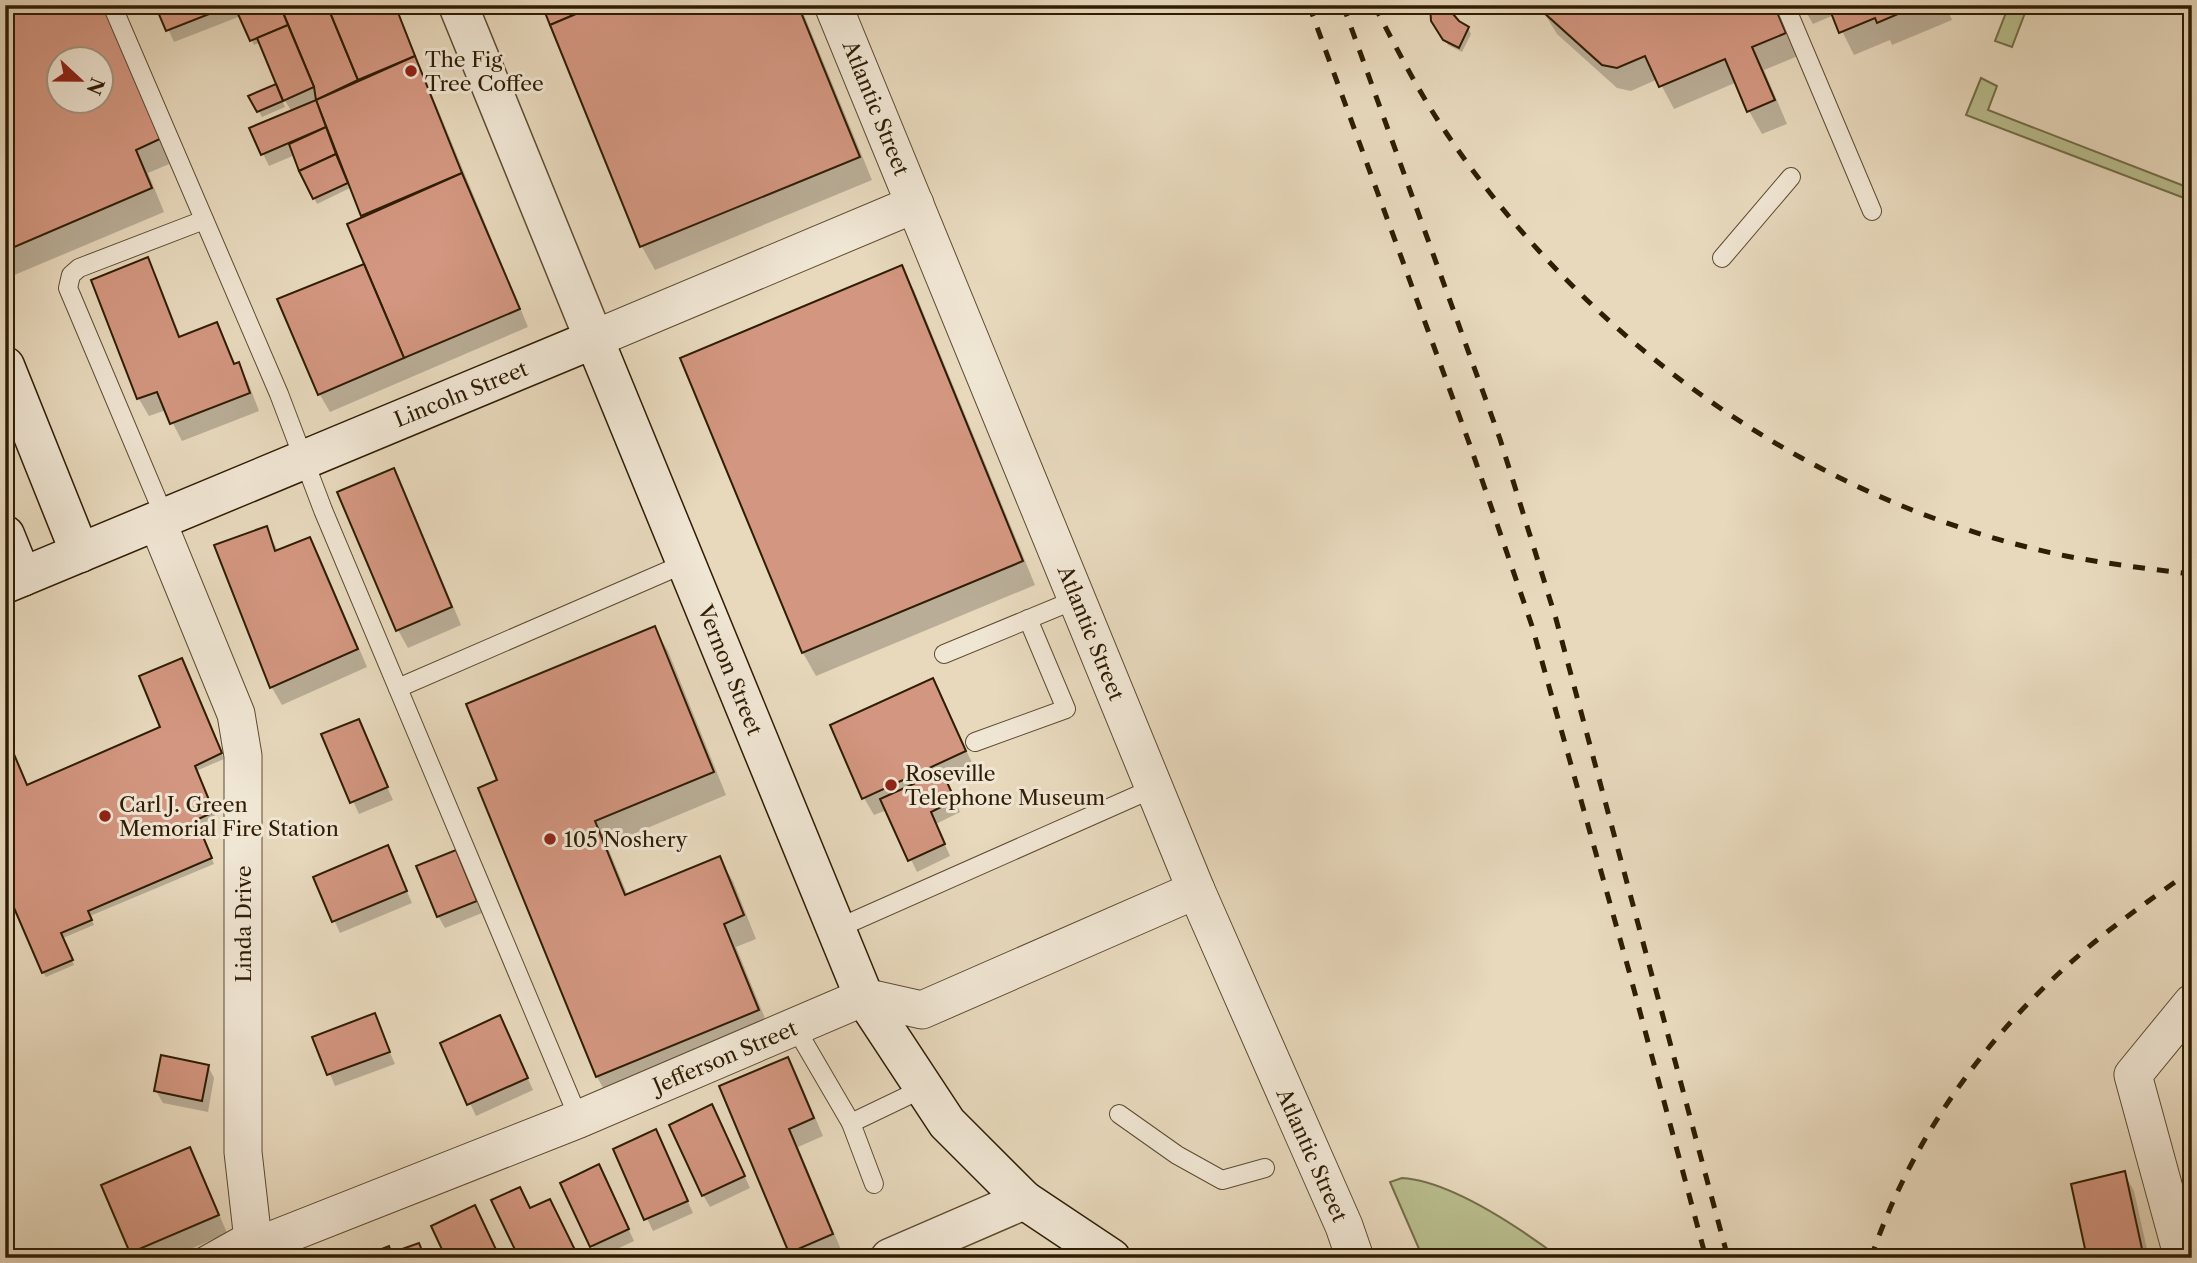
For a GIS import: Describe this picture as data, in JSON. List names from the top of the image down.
{
  "streets": {
    "main road": ["Lincoln Street", "Vernon Street"],
    "street": ["Atlantic Street", "Linda Drive", "Jefferson Street"]
  },
  "crossings": [
    ["Atlantic Street", "Lincoln Street"],
    ["Lincoln Street", "Vernon Street"],
    ["Lincoln Street", "Linda Drive"],
    ["Vernon Street", "Jefferson Street"],
    ["Linda Drive", "Jefferson Street"]
  ],
  "places": [
    "The Fig Tree Coffee",
    "Roseville Telephone Museum",
    "Carl J. Green Memorial Fire Station",
    "105 Noshery"
  ],
  "north": "right"
}
